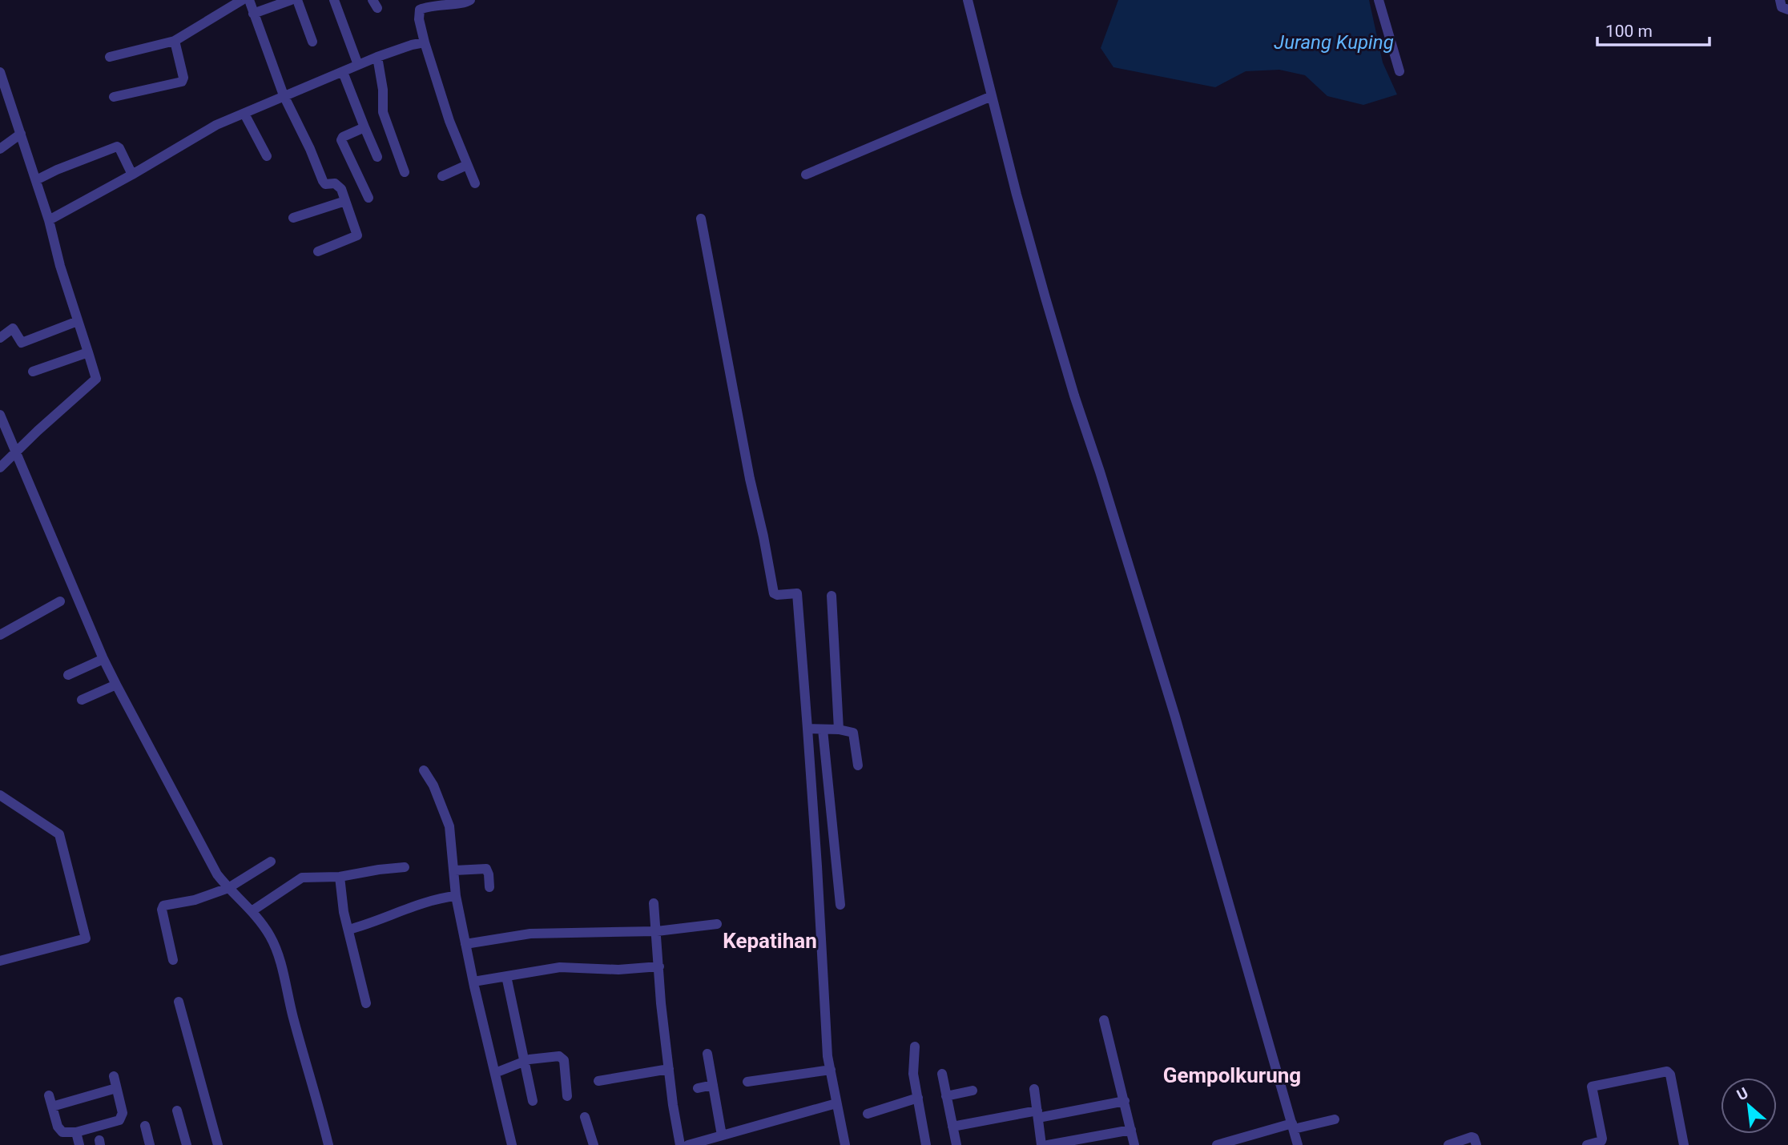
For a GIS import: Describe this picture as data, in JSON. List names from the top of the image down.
{
  "districts": ["Kepatihan", "Gempolkurung"],
  "water": ["Jurang Kuping"],
  "scale_bar": "100 m",
  "north": "top left"
}
